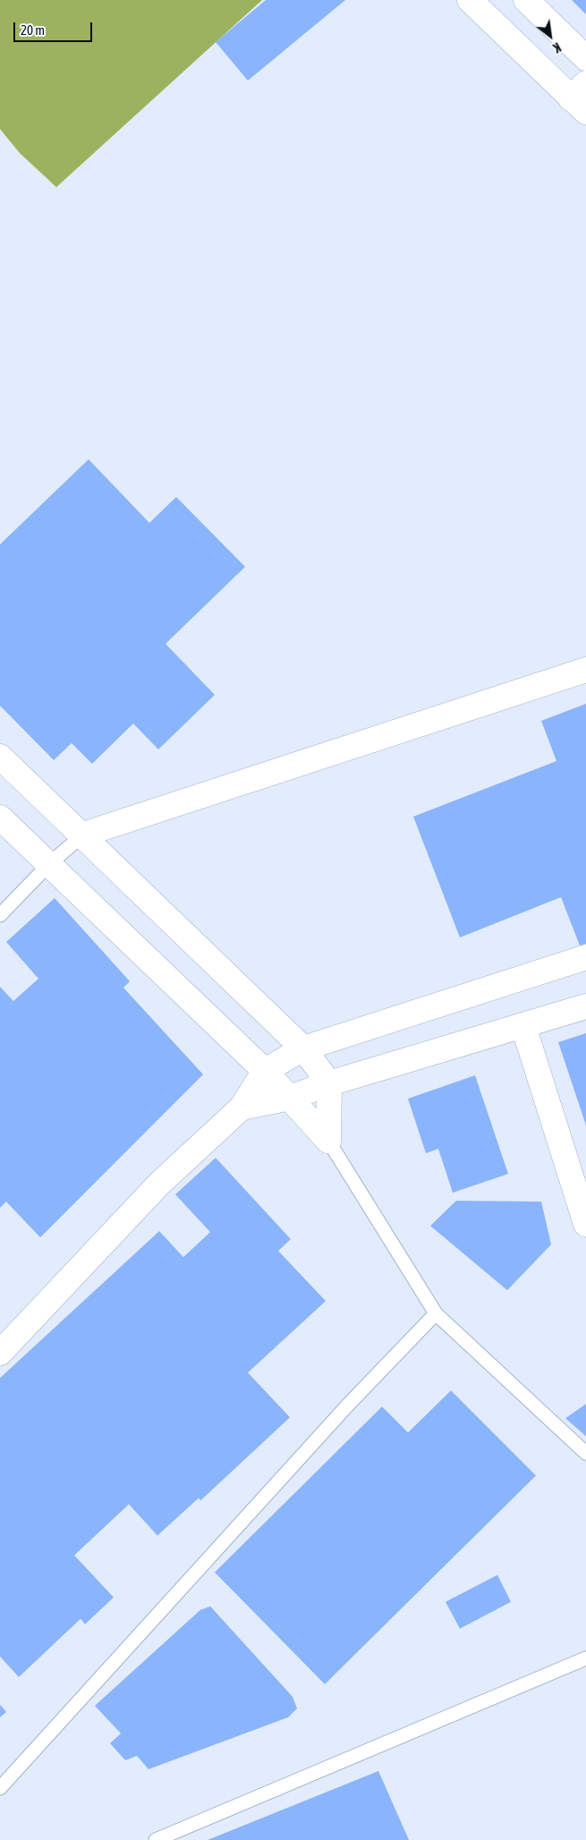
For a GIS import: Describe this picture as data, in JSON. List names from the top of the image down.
{
  "scale_bar": "20 m",
  "north": "bottom right"
}
